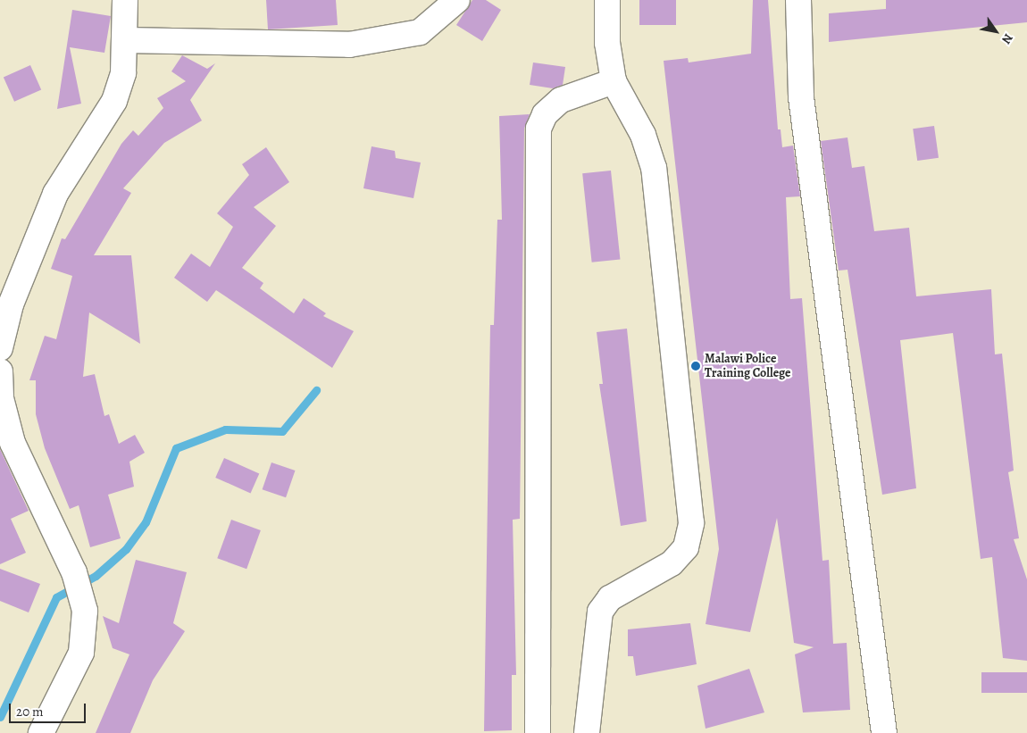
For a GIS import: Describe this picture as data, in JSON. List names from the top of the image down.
{
  "places": ["Malawi Police Training College"],
  "scale_bar": "20 m",
  "north": "bottom right"
}
